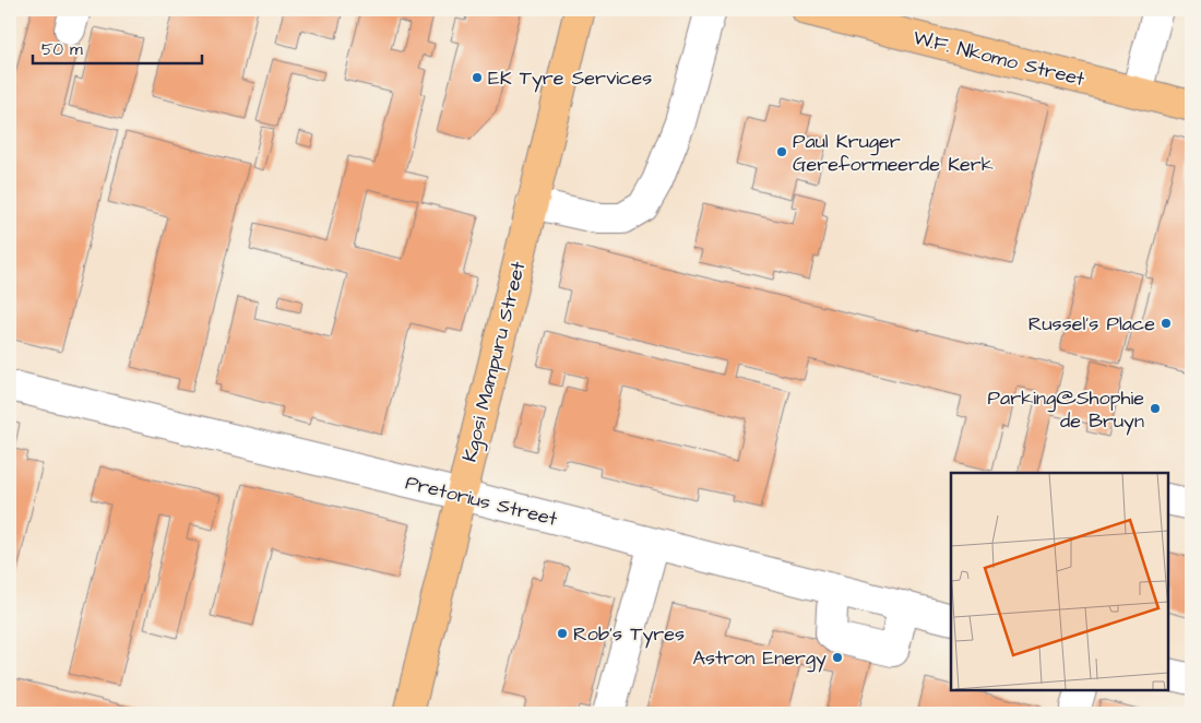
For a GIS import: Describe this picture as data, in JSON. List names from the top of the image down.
{
  "streets": {
    "main road": ["W.F. Nkomo Street", "Kgosi Mampuru Street"],
    "street": ["Pretorius Street"]
  },
  "crossings": [
    ["Kgosi Mampuru Street", "Pretorius Street"]
  ],
  "places": [
    "EK Tyre Services",
    "Paul Kruger Gereformeerde Kerk",
    "Russel's Place",
    "Parking@Shophie de Bruyn",
    "Rob's Tyres",
    "Astron Energy"
  ],
  "scale_bar": "50 m"
}
